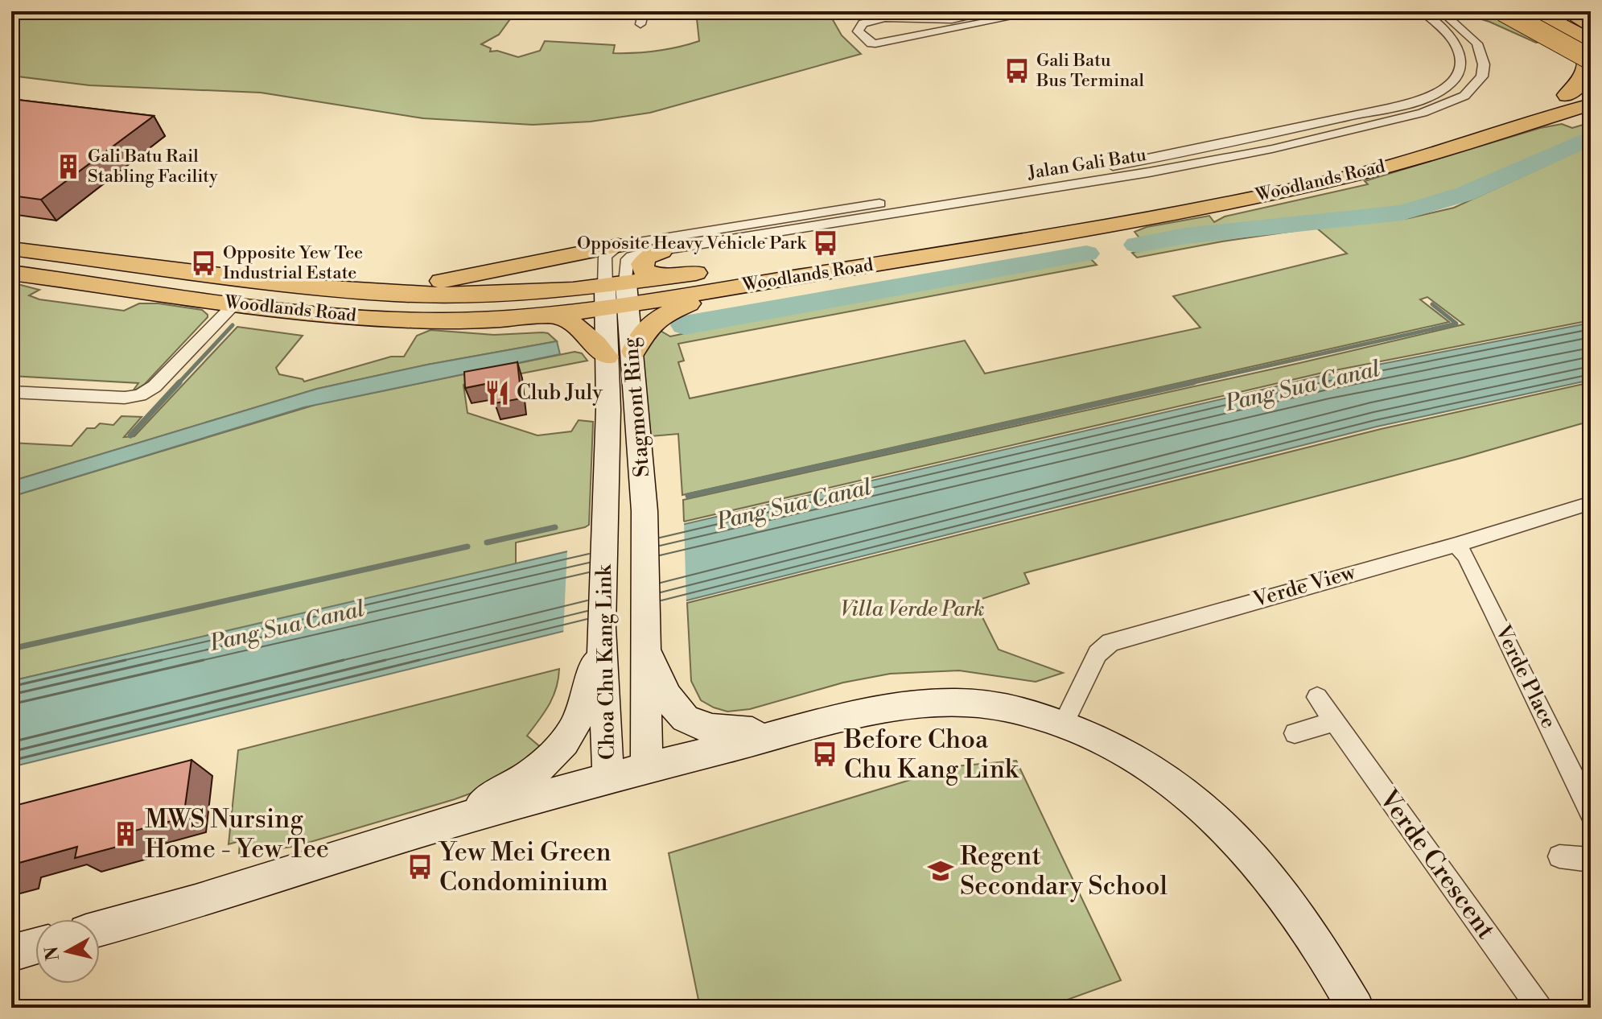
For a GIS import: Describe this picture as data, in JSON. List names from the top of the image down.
{
  "streets": {
    "main road": ["Woodlands Road"],
    "street": [
      "Jalan Gali Batu",
      "Stagmont Ring",
      "Verde View",
      "Choa Chu Kang Link",
      "Verde Place",
      "Verde Crescent"
    ]
  },
  "crossings": [
    ["Jalan Gali Batu", "Woodlands Road"],
    ["Jalan Gali Batu", "Stagmont Ring"],
    ["Woodlands Road", "Stagmont Ring"],
    ["Stagmont Ring", "Choa Chu Kang Link"],
    ["Verde View", "Verde Place"]
  ],
  "water": ["Pang Sua Canal"],
  "parks": ["Villa Verde Park"],
  "places": {
    "bus stop": [
      "Gali Batu Bus Terminal",
      "Opposite Heavy Vehicle Park",
      "Opposite Yew Tee Industrial Estate",
      "Before Choa Chu Kang Link",
      "Yew Mei Green Condominium"
    ],
    "building": ["Gali Batu Rail Stabling Facility", "MWS Nursing Home - Yew Tee"],
    "restaurant": ["Club July"],
    "school or university": ["Regent Secondary School"]
  },
  "north": "left"
}
